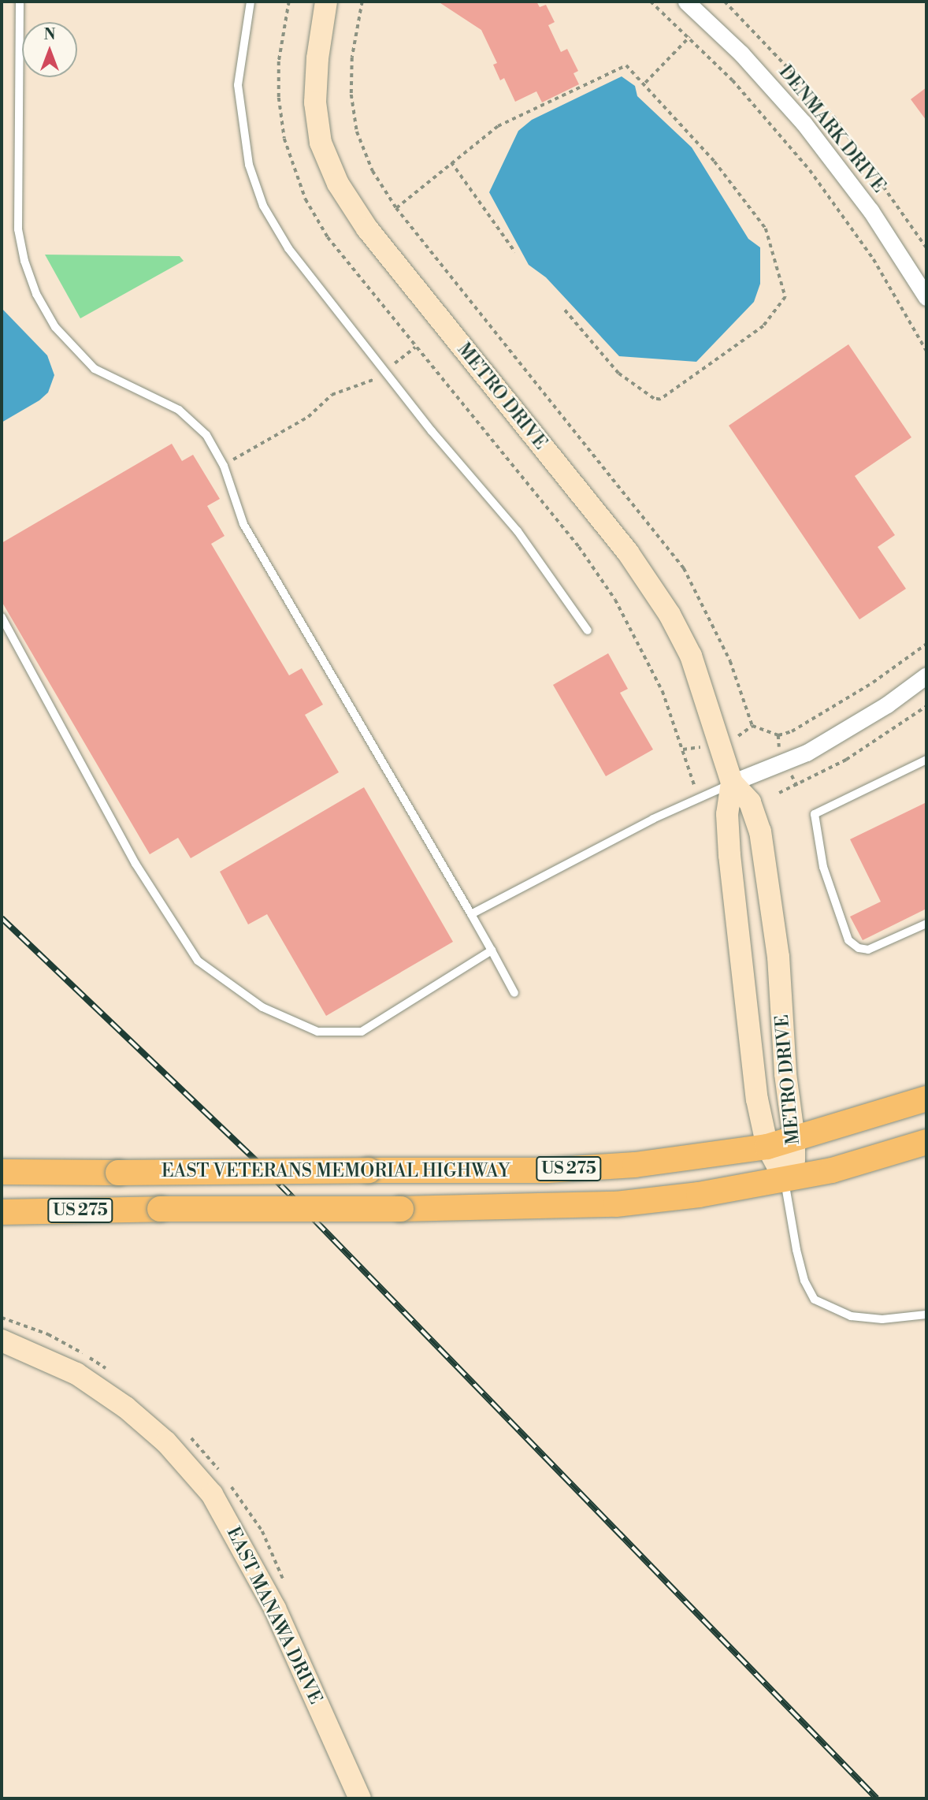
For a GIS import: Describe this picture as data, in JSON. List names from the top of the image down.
{
  "streets": {
    "main road": ["US 275", "EAST VETERANS MEMORIAL HIGHWAY"],
    "street": ["DENMARK DRIVE", "METRO DRIVE", "EAST MANAWA DRIVE"]
  },
  "crossings": [
    ["METRO DRIVE", "EAST VETERANS MEMORIAL HIGHWAY"]
  ],
  "north": "top"
}
